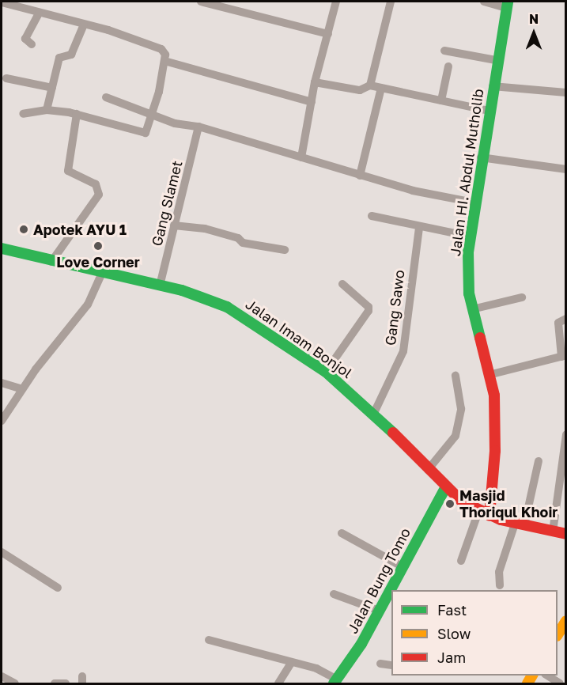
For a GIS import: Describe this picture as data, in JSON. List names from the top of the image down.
{
  "streets": {
    "main road": ["Jalan HI. Abdul Mutholib", "Jalan Imam Bonjol", "Jalan Bung Tomo"],
    "street": ["Gang Slamet", "Gang Sawo"]
  },
  "crossings": [
    ["Jalan HI. Abdul Mutholib", "Jalan Imam Bonjol"],
    ["Gang Slamet", "Jalan Imam Bonjol"],
    ["Gang Sawo", "Jalan Imam Bonjol"],
    ["Jalan Imam Bonjol", "Jalan Bung Tomo"]
  ],
  "places": ["Apotek AYU 1", "Love Corner", "Masjid Thoriqul Khoir"],
  "legend": ["Fast", "Slow", "Jam"],
  "north": "top"
}
